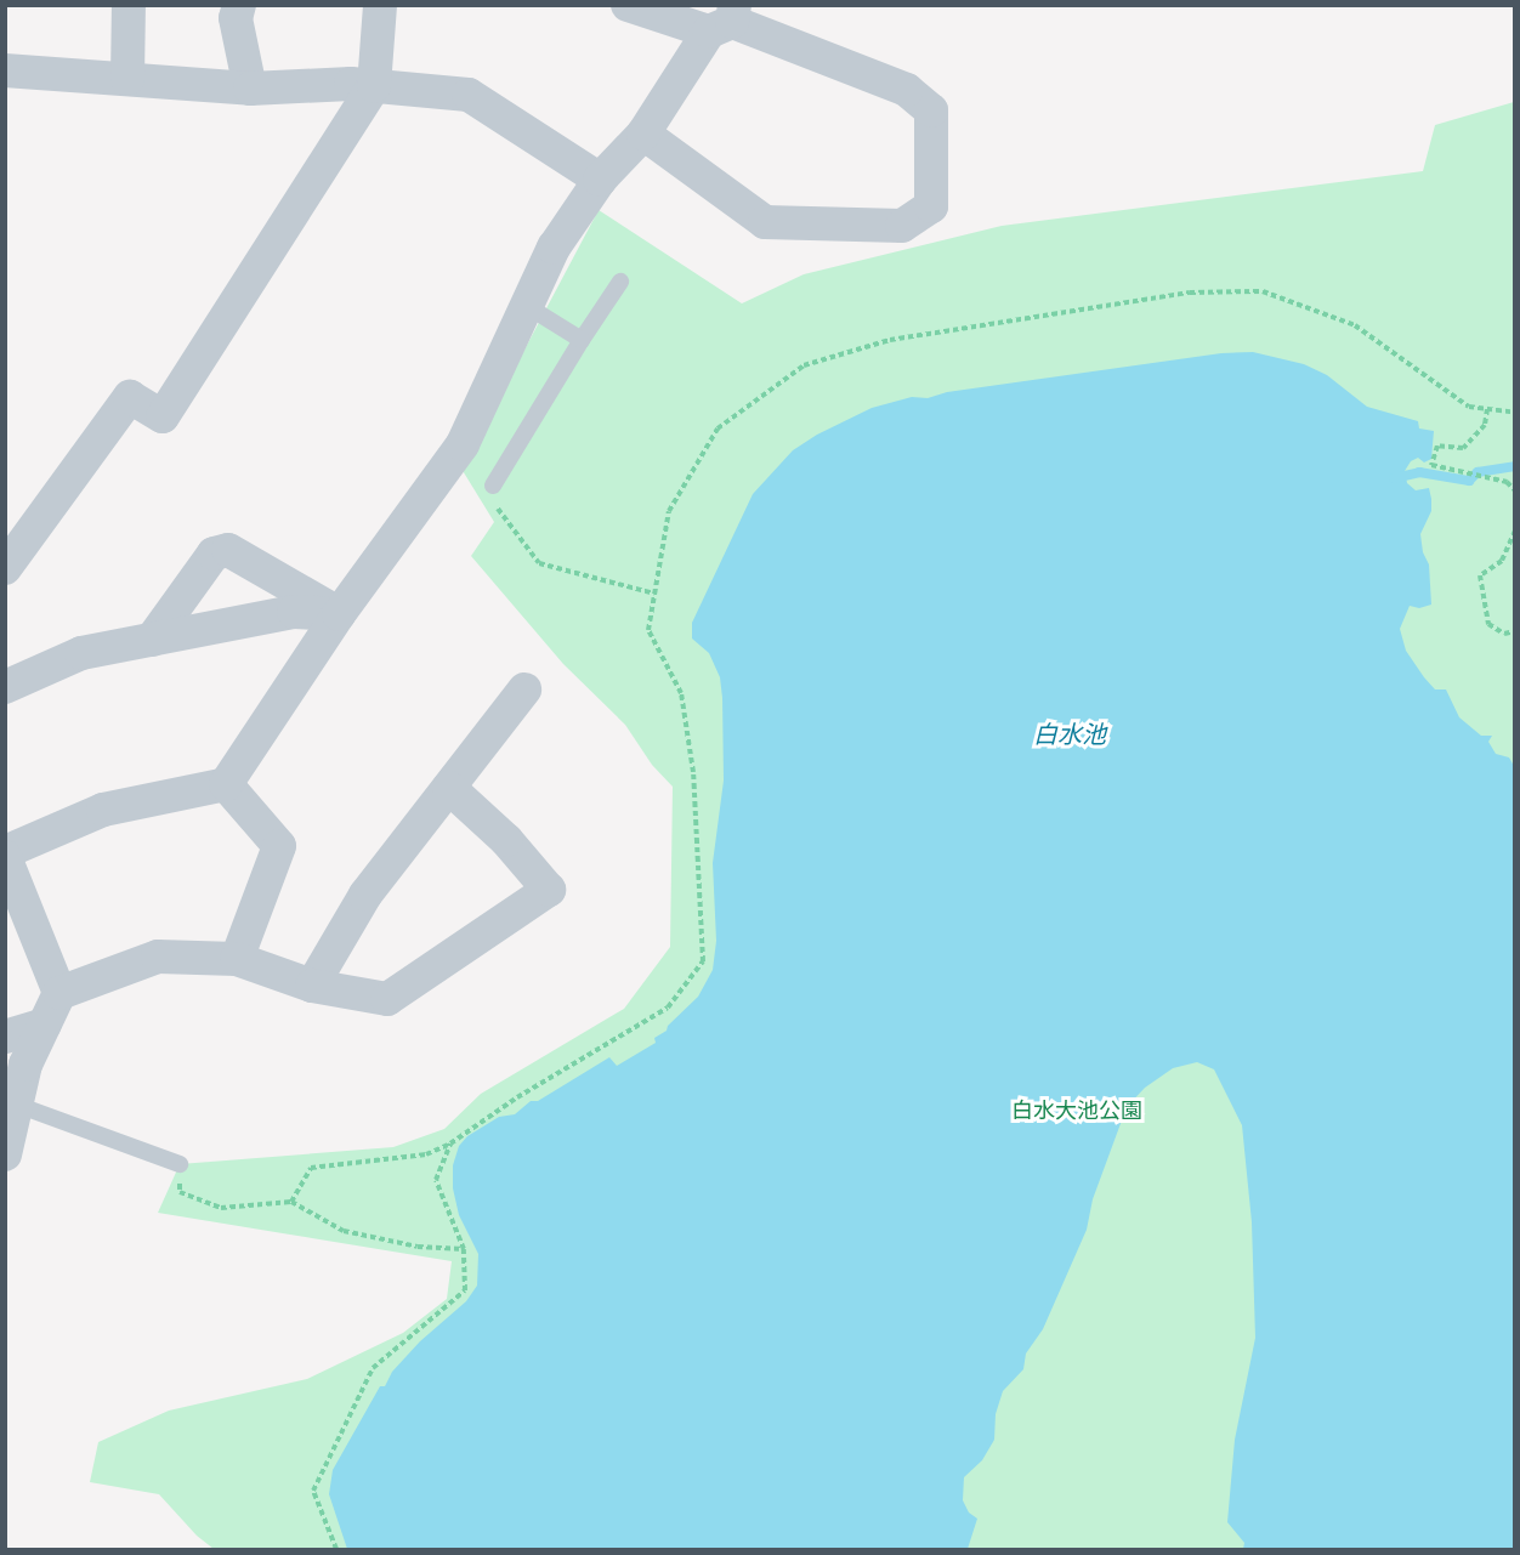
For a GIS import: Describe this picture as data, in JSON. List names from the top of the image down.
{
  "water": ["白水池"],
  "parks": ["白水大池公園"]
}
